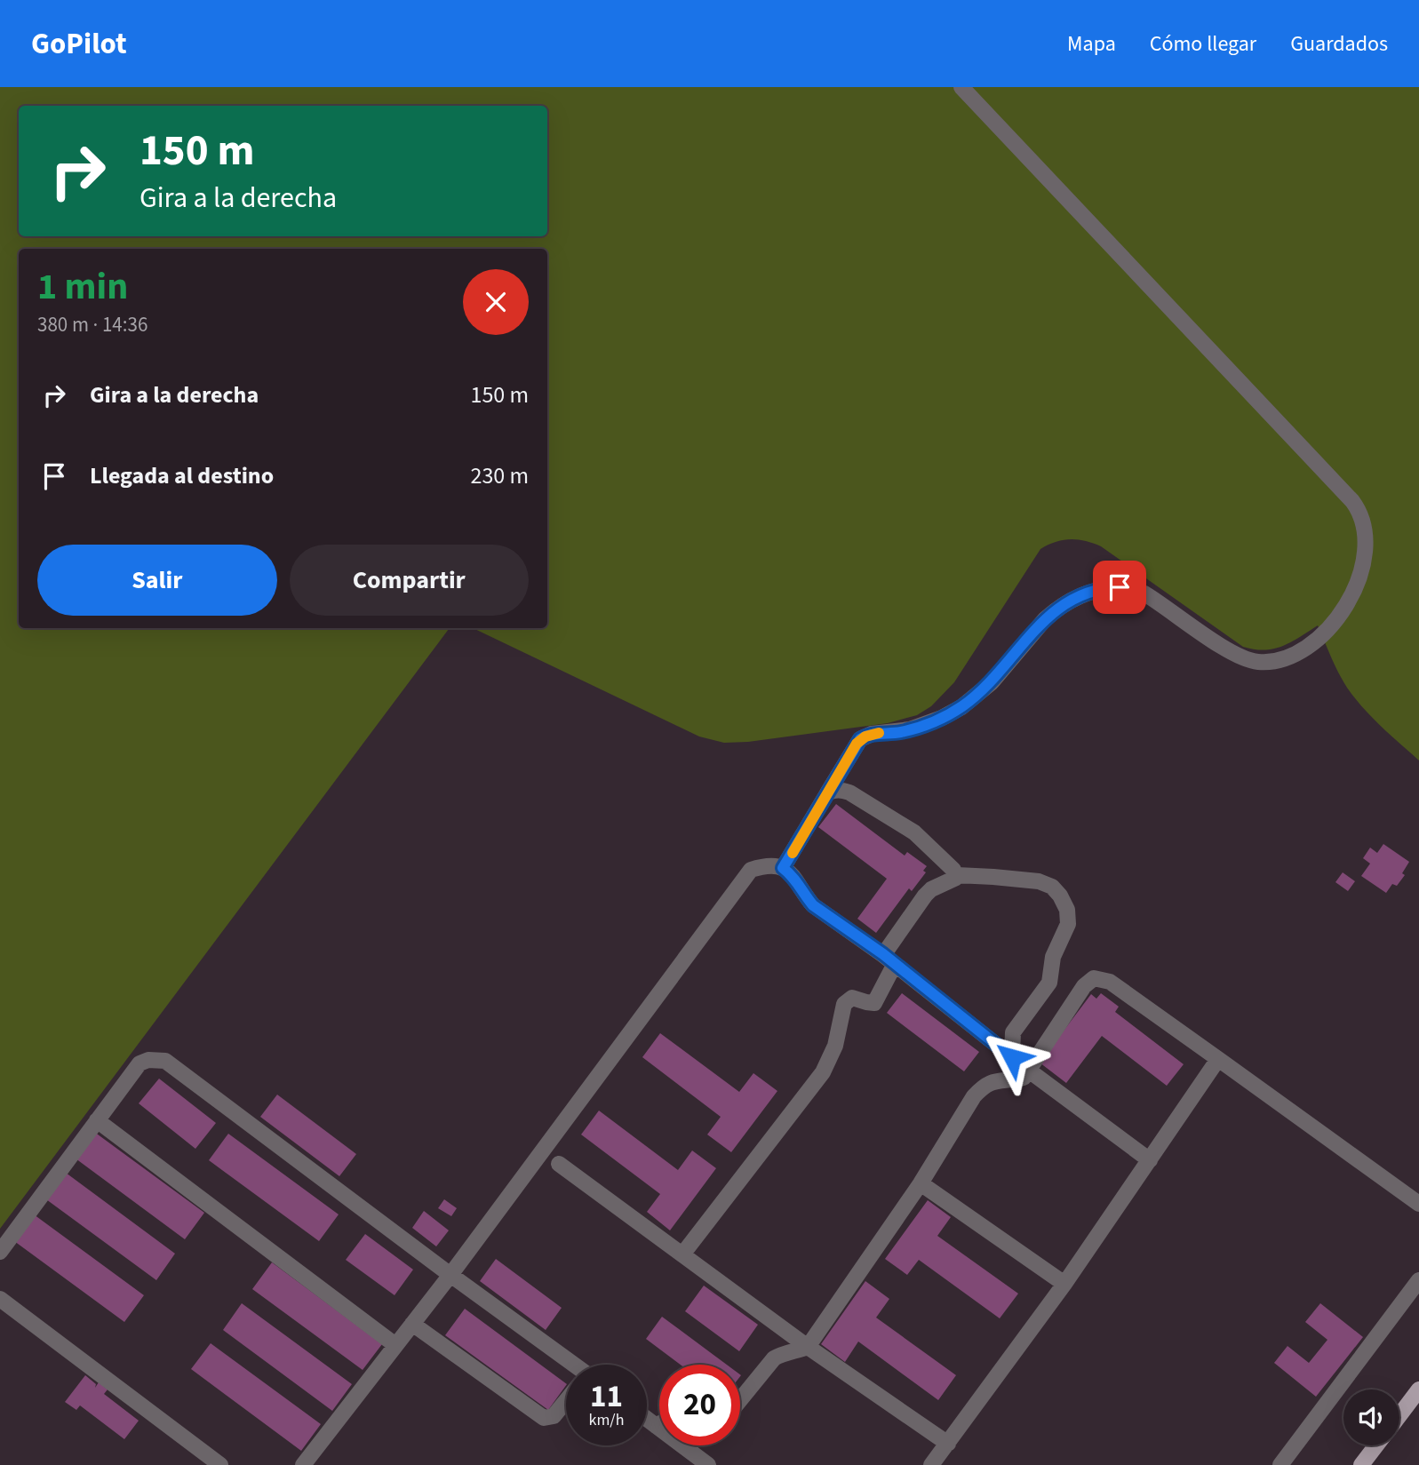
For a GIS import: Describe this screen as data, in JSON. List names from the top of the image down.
{
  "page": {
    "header": "GoPilot",
    "nav": ["Mapa", "Cómo llegar", "Guardados"],
    "turn": ["150 m", "Gira a la derecha"],
    "heading": ["1 min", "380 m · 14:36"],
    "list": [
      {
        "name": "Gira a la derecha",
        "value": "150 m"
      },
      {
        "name": "Llegada al destino",
        "value": "230 m"
      }
    ],
    "buttons": ["Salir", "Compartir"],
    "speed": "11 km/h",
    "limit": "20"
  }
}
